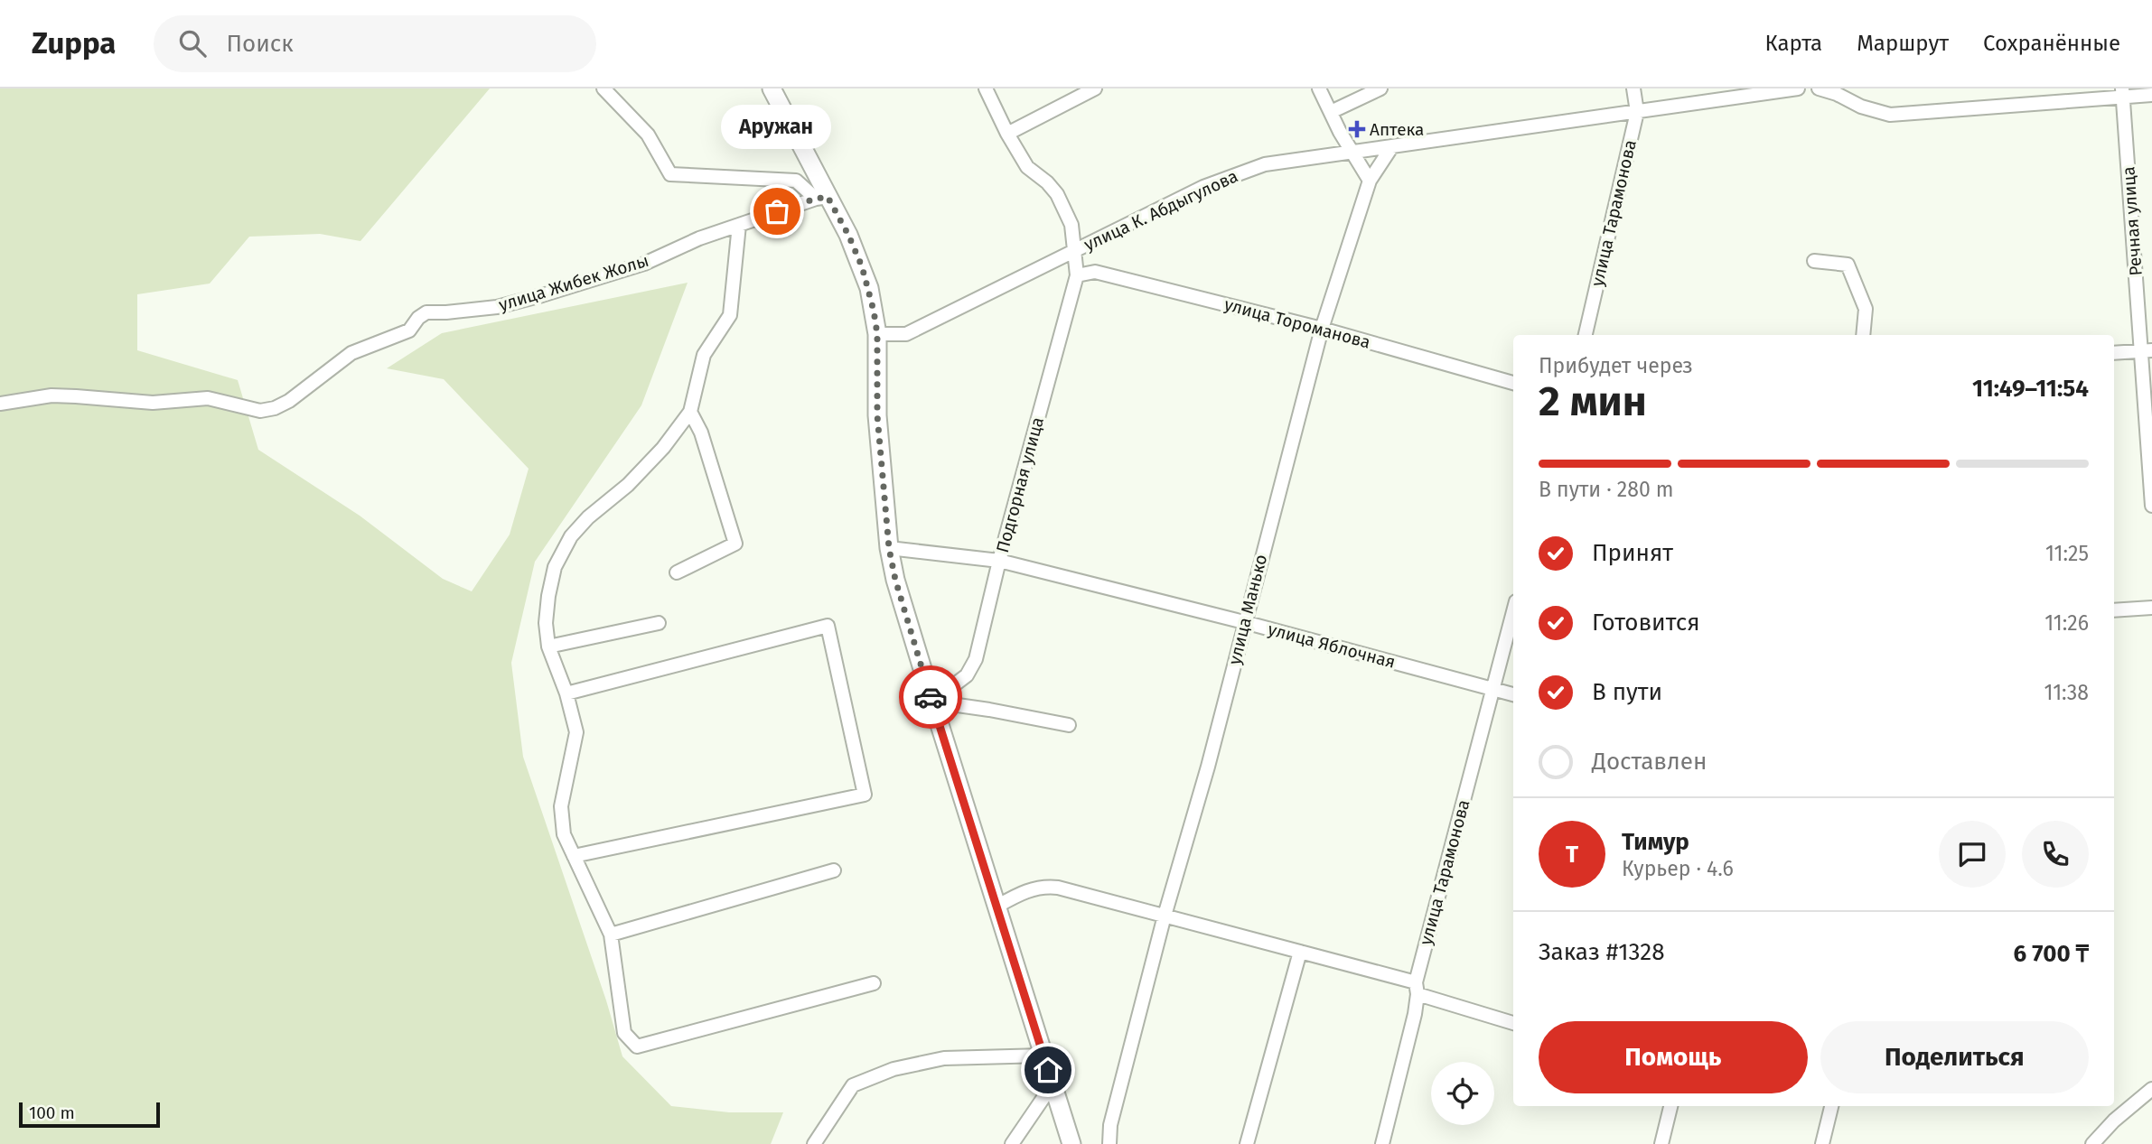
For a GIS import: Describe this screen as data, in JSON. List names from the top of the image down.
{
  "streets": {
    "street": [
      "улица К. Абдыгулова",
      "улица Тарамонова",
      "Речная улица",
      "улица Жибек Жолы",
      "улица Тороманова",
      "Подгорная улица",
      "улица Манько",
      "улица Яблочная"
    ]
  },
  "crossings": [
    ["улица К. Абдыгулова", "улица Тарамонова"],
    ["улица К. Абдыгулова", "Подгорная улица"],
    ["улица К. Абдыгулова", "улица Манько"],
    ["улица Тарамонова", "улица Яблочная"],
    ["улица Тороманова", "Подгорная улица"],
    ["улица Тороманова", "улица Манько"],
    ["Подгорная улица", "улица Яблочная"],
    ["улица Манько", "улица Яблочная"]
  ],
  "places": {
    "health": ["Аптека"],
    "other": ["Аружан"]
  },
  "scale_bar": "100 m",
  "page": {
    "header": "Zuppa",
    "search": "Поиск",
    "nav": ["Карта", "Маршрут", "Сохранённые"],
    "bubble": "Аружан",
    "heading": ["2 мин", "Прибудет через", "11:49–11:54"],
    "panel": [
      "Тимур",
      "Курьер · 4.6",
      "Заказ #1328",
      "6 700 ₸"
    ],
    "bar": "В пути · 280 m",
    "list": [
      ["Принят", "11:25"],
      ["Готовится", "11:26"],
      ["В пути", "11:38"],
      "Доставлен"
    ],
    "round": "Т",
    "buttons": ["Помощь", "Поделиться"],
    "scale": "100 m"
  }
}
